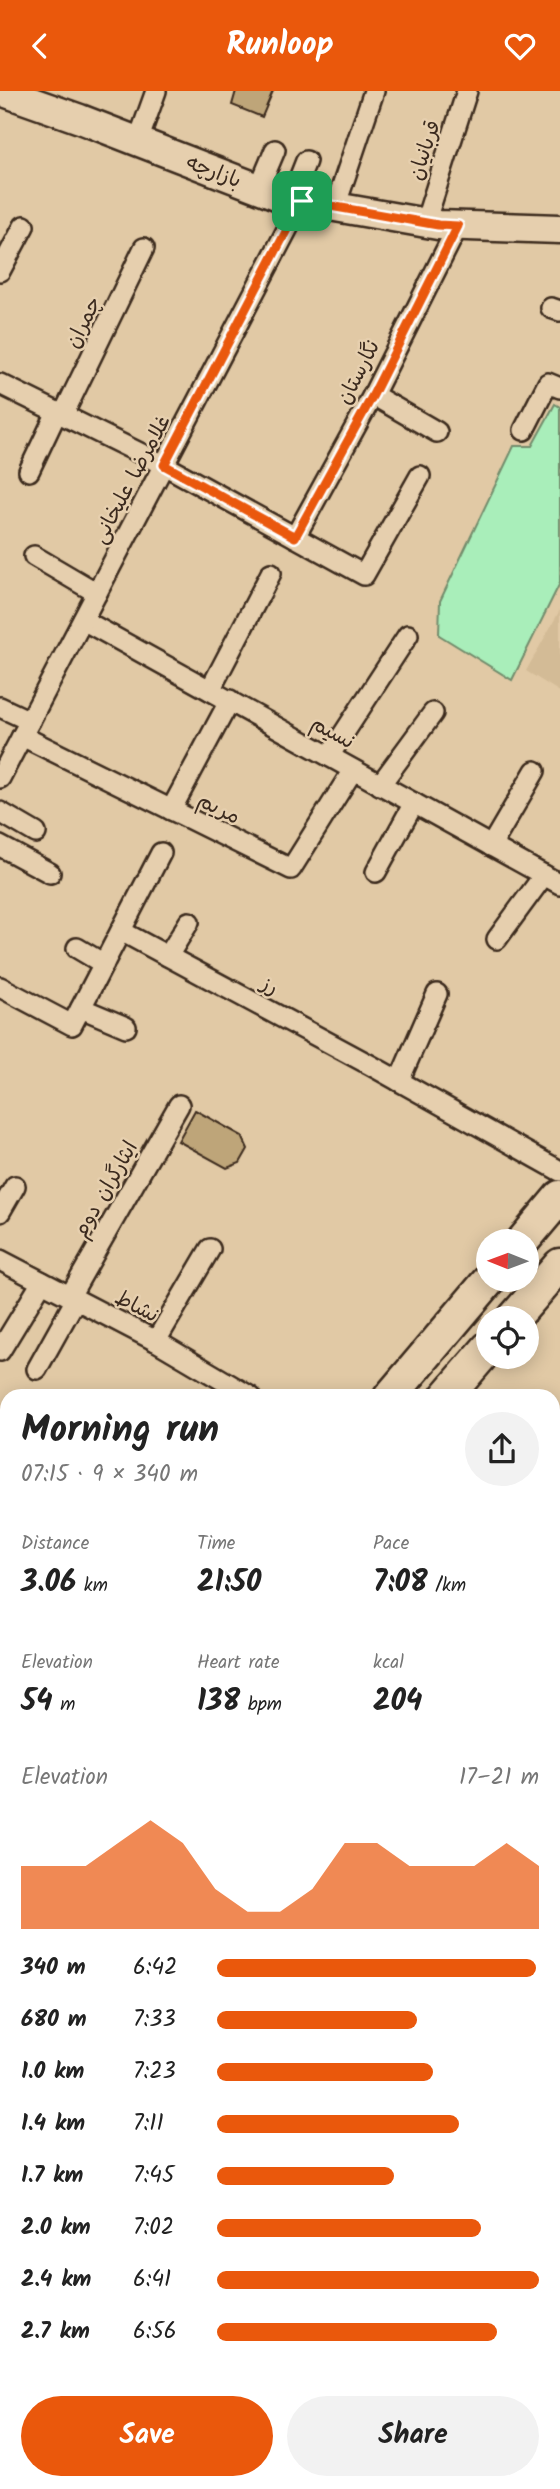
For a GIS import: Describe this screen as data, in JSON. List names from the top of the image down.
{
  "streets": {
    "main road": ["بازارچه"],
    "street": [
      "قربانیان",
      "چمران",
      "نگارستان",
      "غلامرضا علیخانی",
      "نسیم",
      "مریم",
      "رز",
      "ایثارگران دوم",
      "نشاط"
    ]
  },
  "crossings": [
    ["قربانیان", "بازارچه"],
    ["بازارچه", "نگارستان"],
    ["بازارچه", "غلامرضا علیخانی"],
    ["غلامرضا علیخانی", "نسیم"],
    ["غلامرضا علیخانی", "مریم"],
    ["نسیم", "مریم"],
    ["ایثارگران دوم", "نشاط"]
  ],
  "north": "left",
  "page": {
    "header": "Runloop",
    "heading": ["Morning run", "07:15 · 9 × 340 m"],
    "stats": [
      ["Distance", "3.06 km"],
      ["Time", "21:50"],
      ["Pace", "7:08 /km"],
      ["Elevation", "54 m"],
      ["Heart rate", "138 bpm"],
      ["kcal", "204"]
    ],
    "chart": ["Elevation", "17–21 m"],
    "list": [
      {
        "name": "340 m",
        "note": "6:42"
      },
      {
        "name": "680 m",
        "note": "7:33"
      },
      {
        "name": "1.0 km",
        "note": "7:23"
      },
      {
        "name": "1.4 km",
        "note": "7:11"
      },
      {
        "name": "1.7 km",
        "note": "7:45"
      },
      {
        "name": "2.0 km",
        "note": "7:02"
      },
      {
        "name": "2.4 km",
        "note": "6:41"
      },
      {
        "name": "2.7 km",
        "note": "6:56"
      }
    ],
    "buttons": ["Save", "Share"]
  }
}
